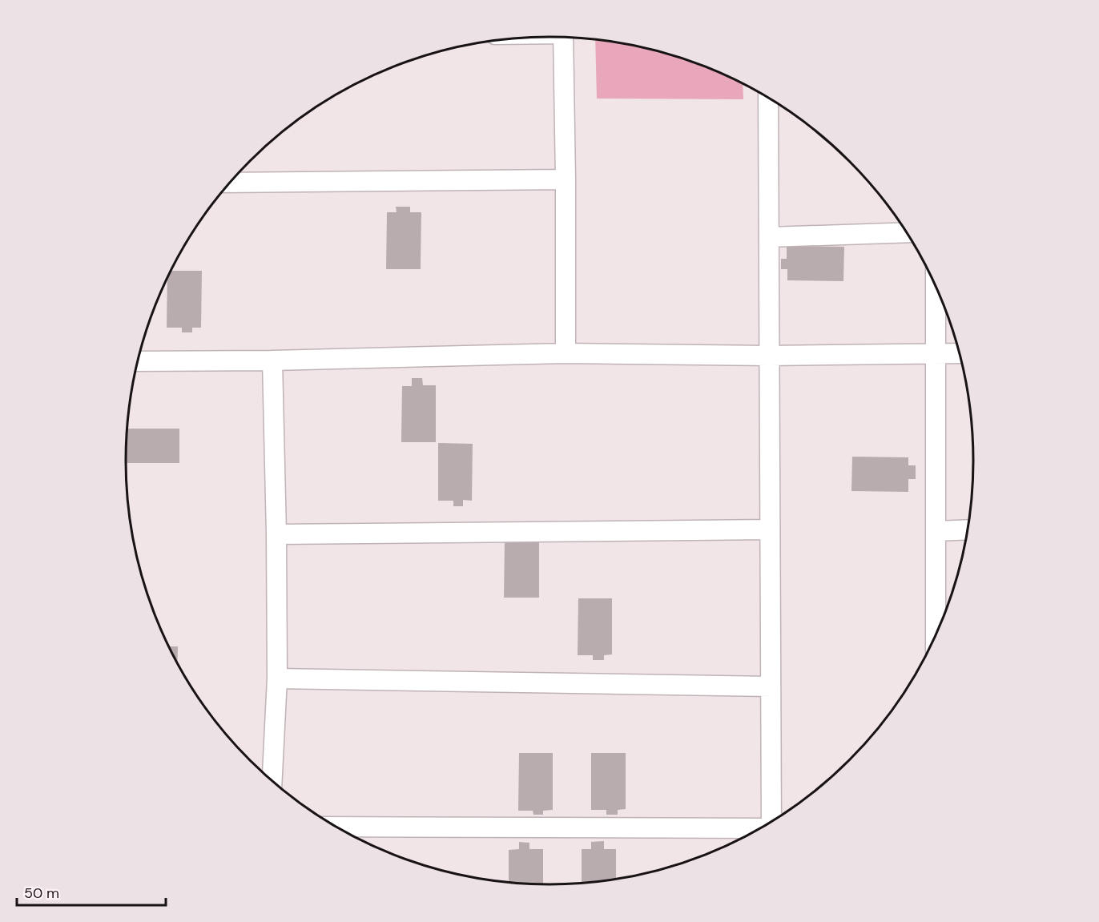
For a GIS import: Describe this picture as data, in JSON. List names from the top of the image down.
{
  "scale_bar": "50 m"
}
